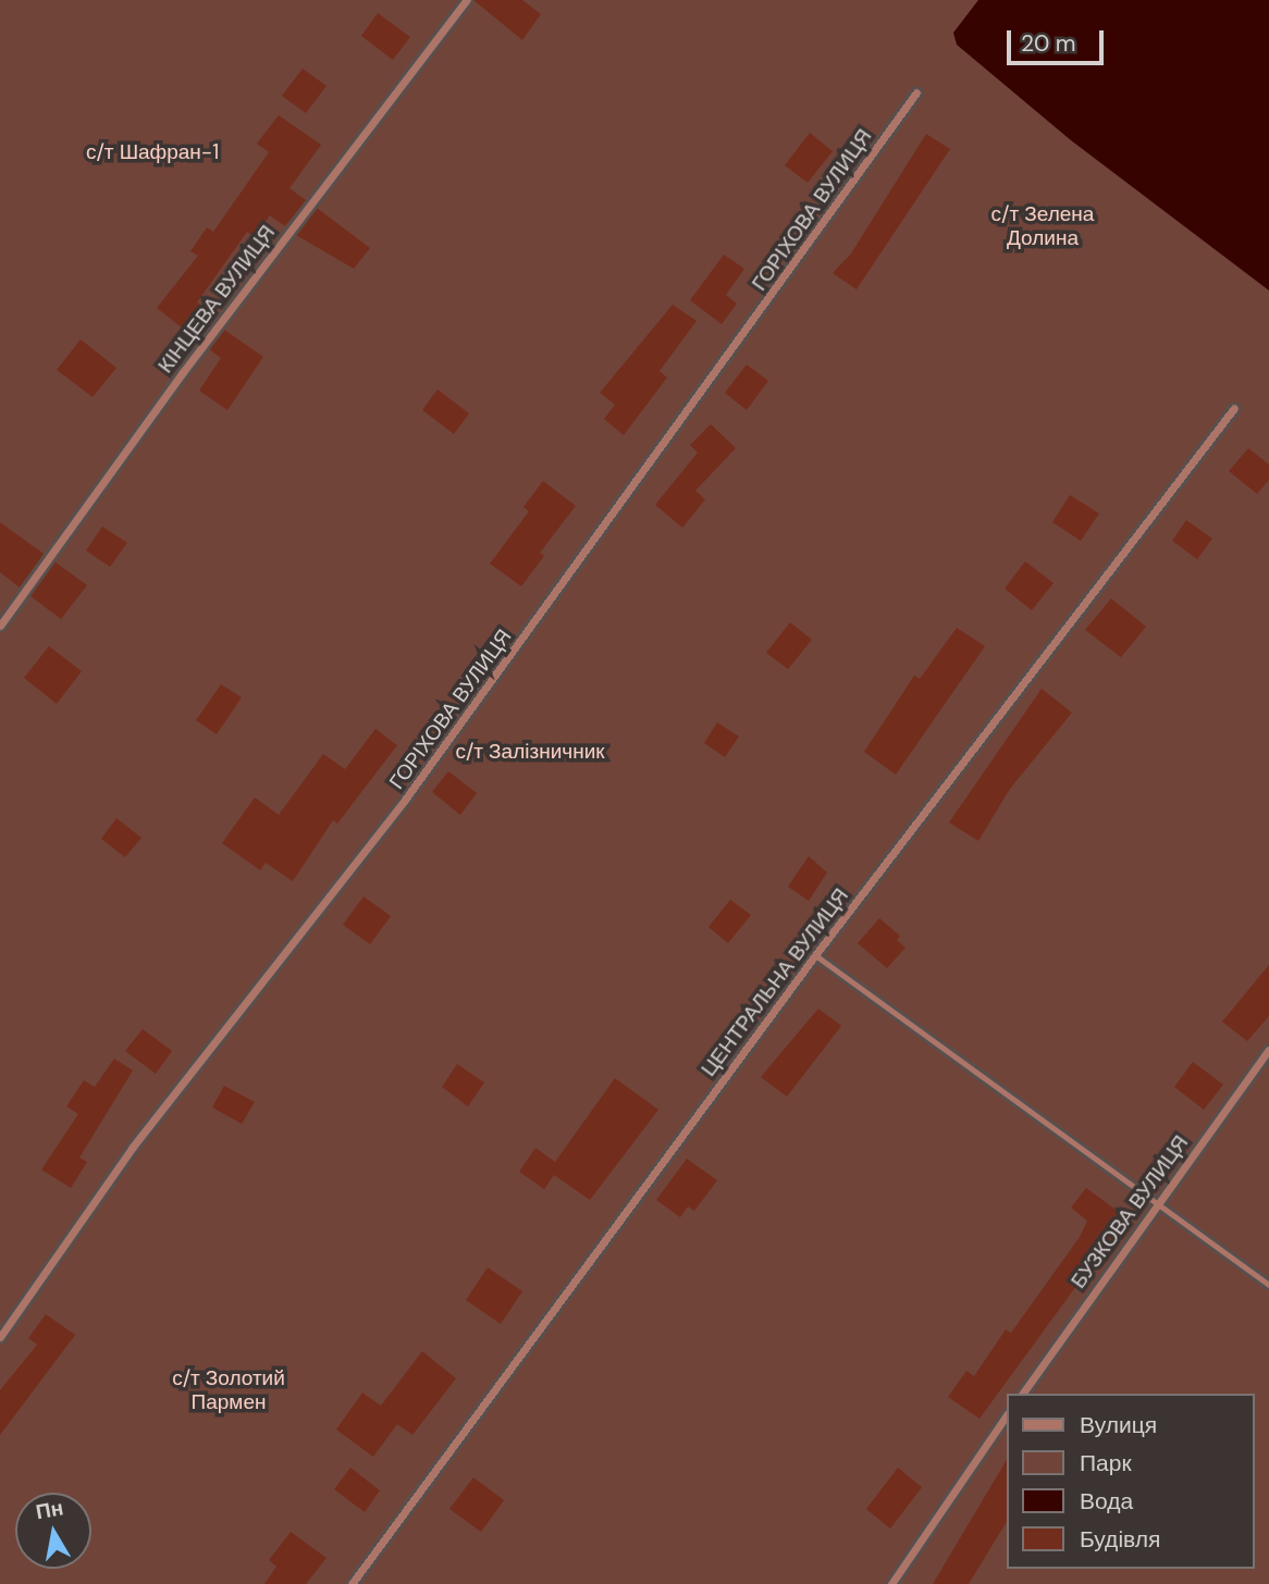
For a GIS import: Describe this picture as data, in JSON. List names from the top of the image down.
{
  "streets": {
    "street": [
      "ГОРІХОВА ВУЛИЦЯ",
      "КІНЦЕВА ВУЛИЦЯ",
      "ЦЕНТРАЛЬНА ВУЛИЦЯ",
      "БУЗКОВА ВУЛИЦЯ"
    ]
  },
  "parks": [
    "с/т Шафран-1",
    "с/т Зелена Долина",
    "с/т Залізничник",
    "с/т Золотий Пармен"
  ],
  "legend": [
    "Вулиця",
    "Парк",
    "Вода",
    "Будівля"
  ],
  "scale_bar": "20 m",
  "north": "top"
}
